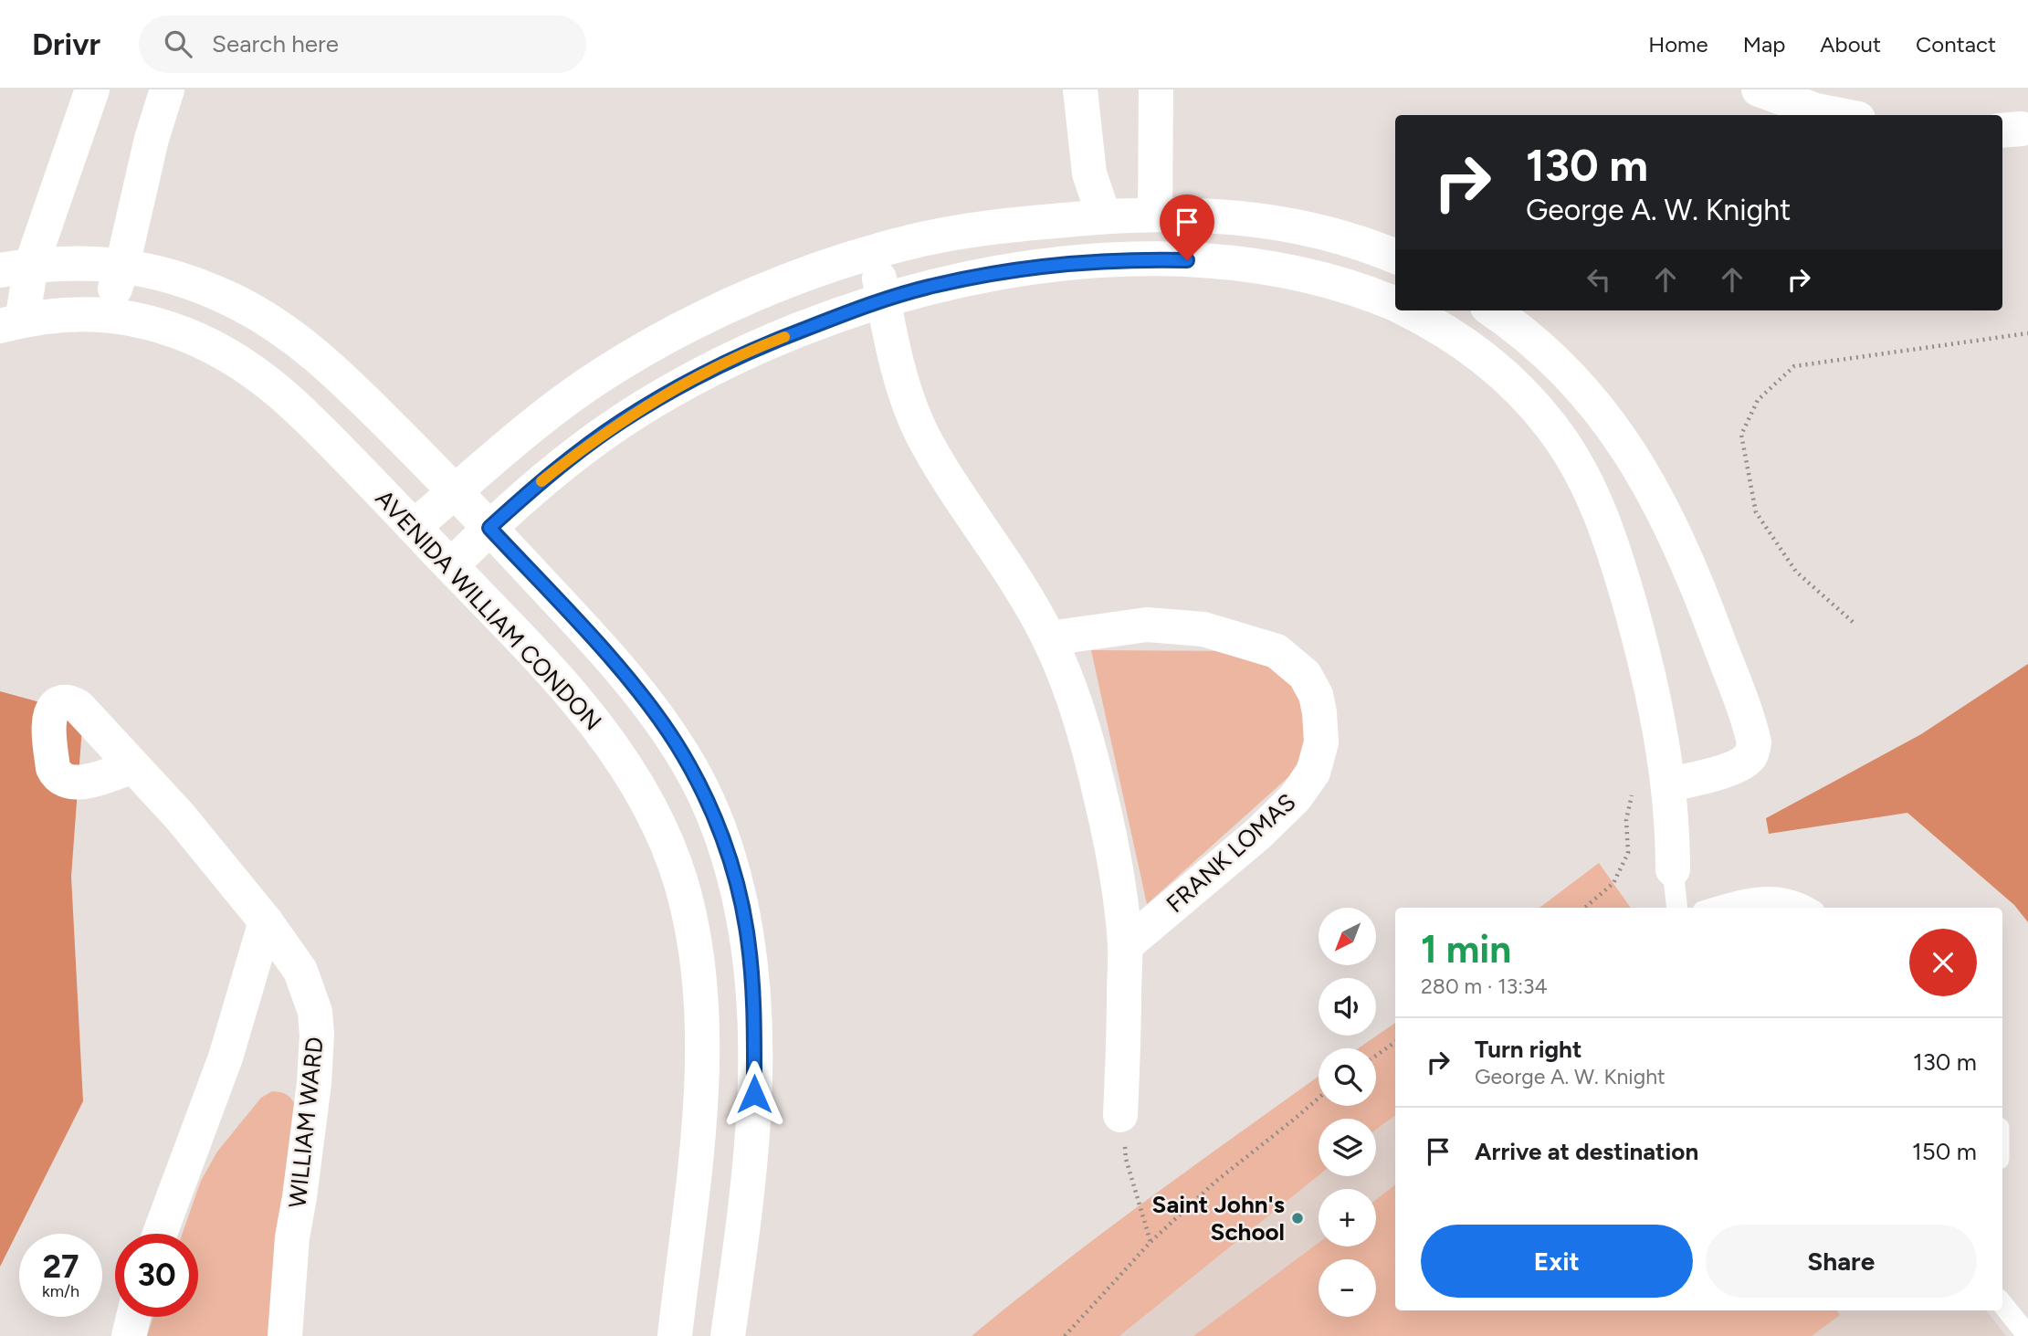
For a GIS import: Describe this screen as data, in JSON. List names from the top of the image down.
{
  "streets": {
    "street": ["AVENIDA WILLIAM CONDON", "FRANK LOMAS", "WILLIAM WARD"]
  },
  "places": ["Saint John's School"],
  "north": "bottom left",
  "page": {
    "header": "Drivr",
    "search": "Search here",
    "nav": [
      "Home",
      "Map",
      "About",
      "Contact"
    ],
    "turn": ["130 m", "George A. W. Knight"],
    "map_buttons": ["+", "−"],
    "heading": ["1 min", "280 m · 13:34"],
    "list": [
      {
        "name": "Turn right",
        "note": "George A. W. Knight",
        "value": "130 m"
      },
      {
        "name": "Arrive at destination",
        "value": "150 m"
      }
    ],
    "buttons": ["Exit", "Share"],
    "speed": "27 km/h",
    "limit": "30"
  }
}
